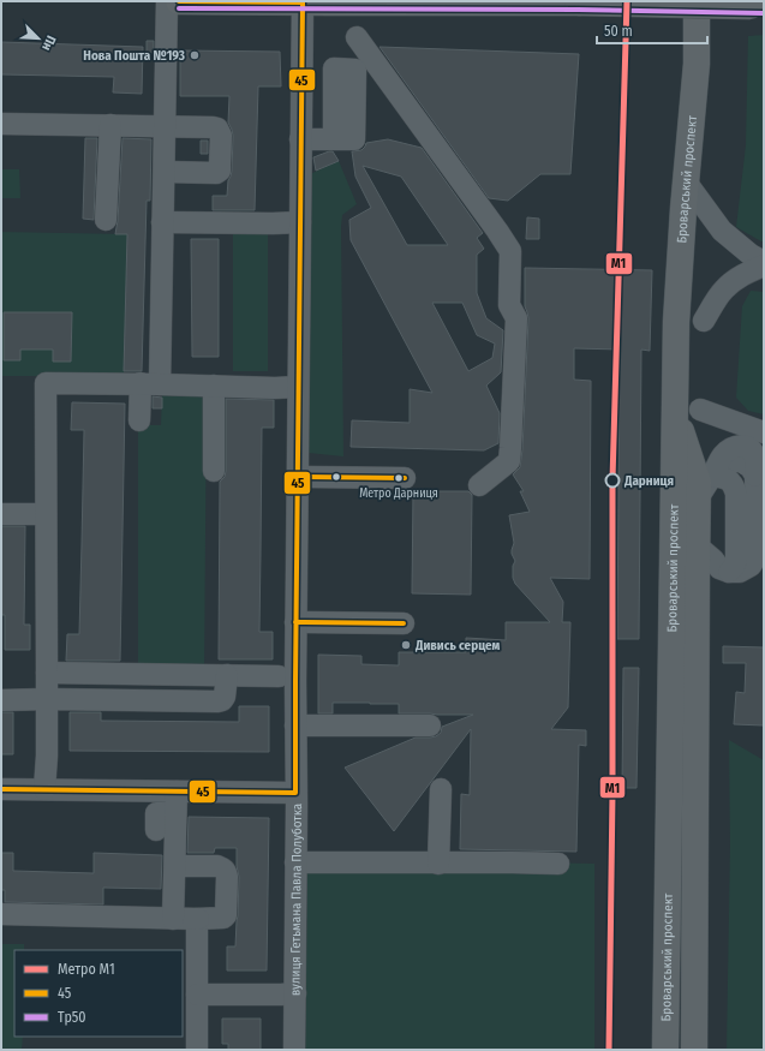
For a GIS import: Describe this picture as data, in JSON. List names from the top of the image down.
{
  "streets": {
    "main road": ["Броварський проспект"],
    "street": ["вулиця Гетьмана Павла Полуботка"]
  },
  "places": [
    "Нова Пошта №193",
    "Метро Дарниця",
    "Дарниця",
    "Дивись серцем"
  ],
  "lines": ["metro line M1", "transit line 45", "transit line Тр50"],
  "legend": ["Метро M1", "45", "Тр50"],
  "scale_bar": "50 m",
  "north": "bottom right"
}
